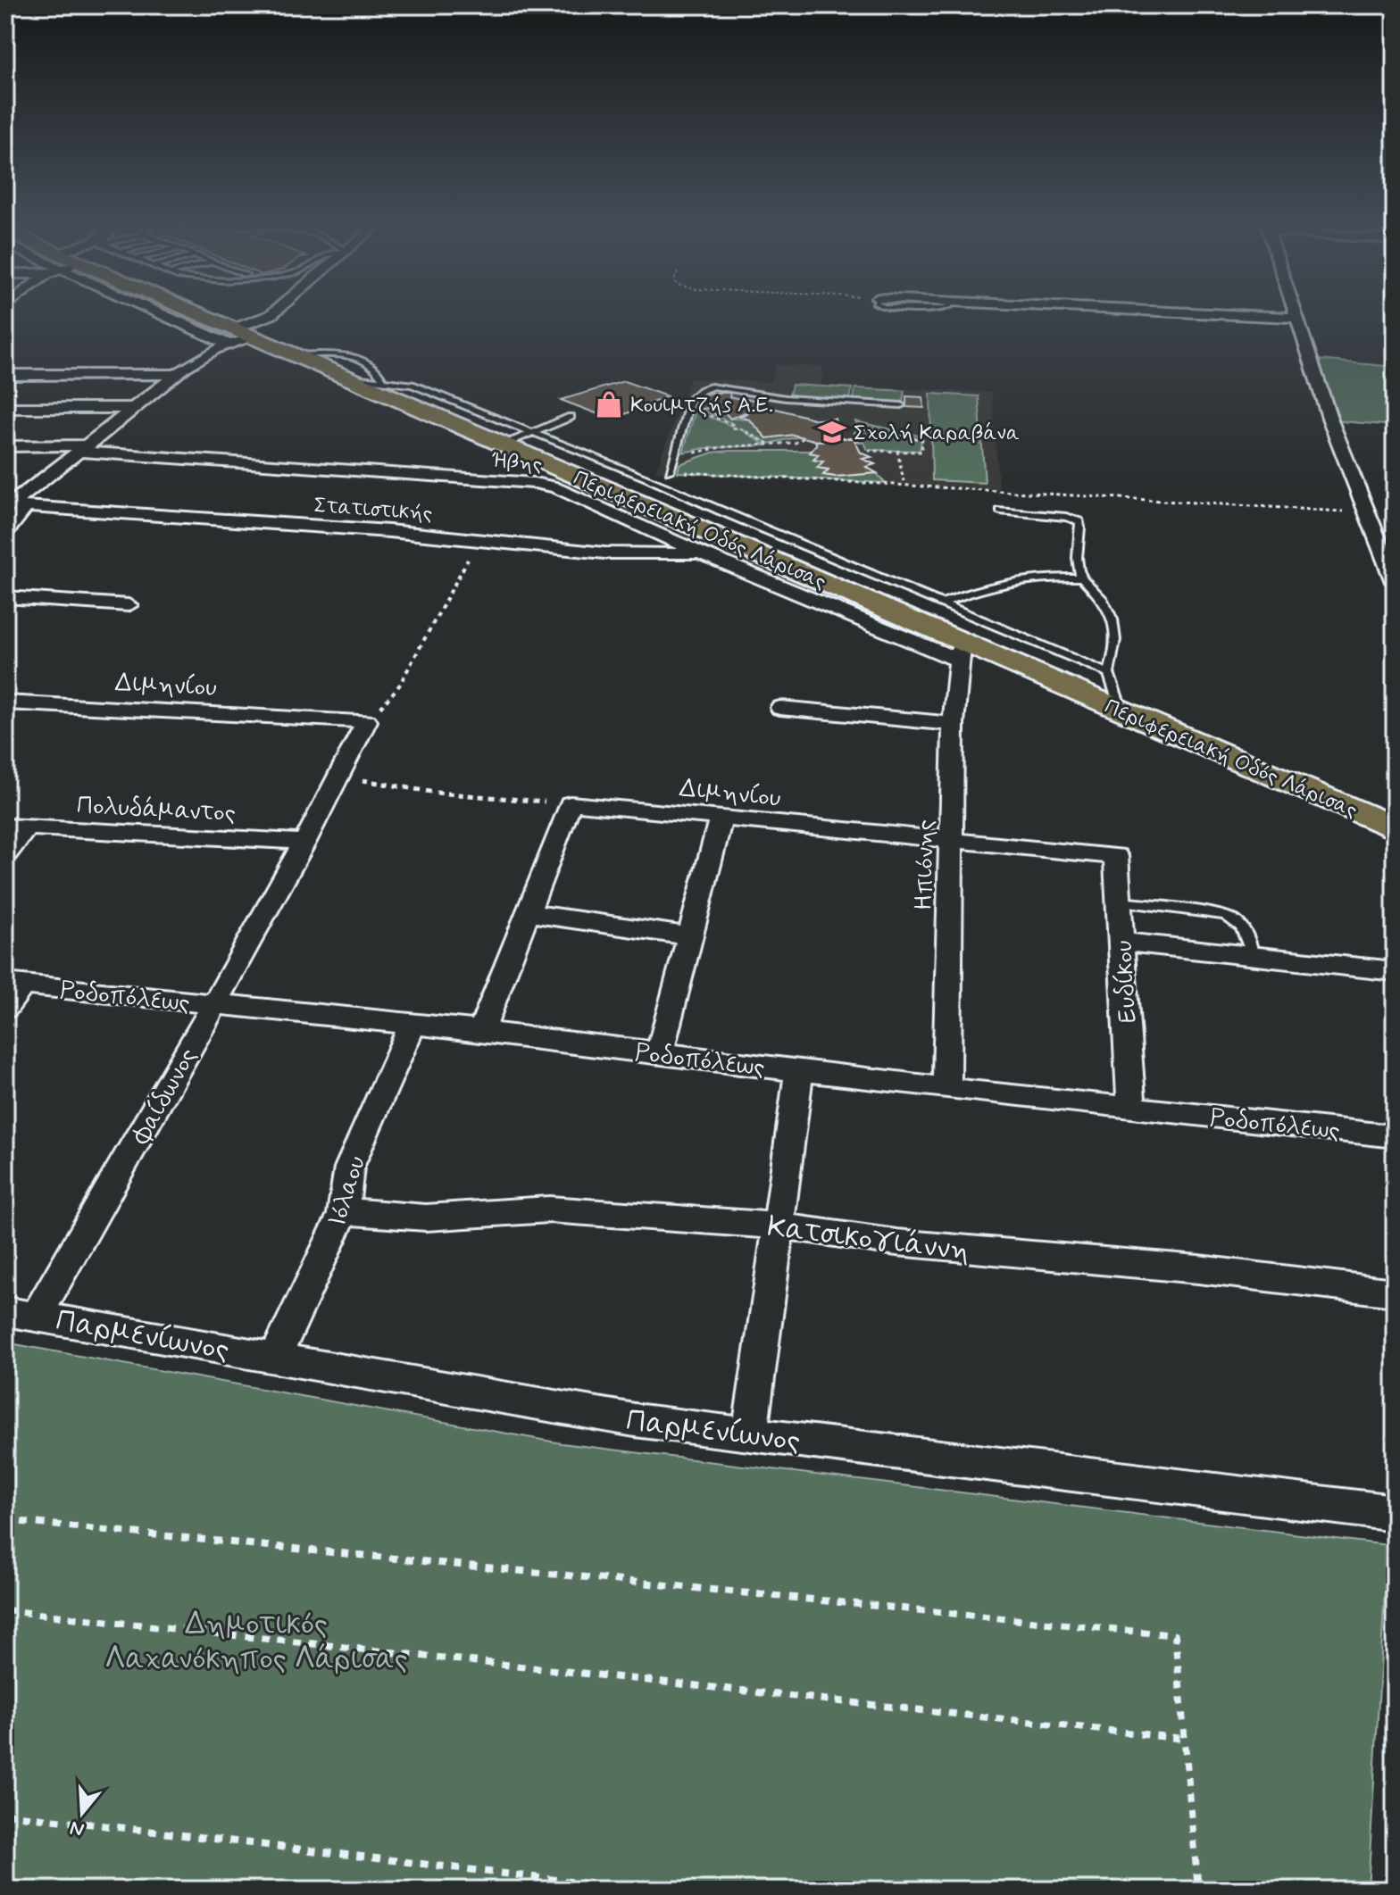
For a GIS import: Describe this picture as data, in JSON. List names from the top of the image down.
{
  "streets": {
    "highway": ["Περιφερειακή Οδός Λάρισας"],
    "street": [
      "Ήβης",
      "Στατιστικής",
      "Διμηνίου",
      "Πολυδάμαντος",
      "Ηπιόνης",
      "Ευδίκου",
      "Ροδοπόλεως",
      "Φαίδωνος",
      "Ιόλαου",
      "Κατσικογιάννη",
      "Παρμενίωνος"
    ]
  },
  "crossings": [
    ["Ήβης", "Στατιστικής"],
    ["Ήβης", "Περιφερειακή Οδός Λάρισας"],
    ["Ήβης", "Ηπιόνης"],
    ["Στατιστικής", "Περιφερειακή Οδός Λάρισας"],
    ["Περιφερειακή Οδός Λάρισας", "Ηπιόνης"],
    ["Διμηνίου", "Ηπιόνης"],
    ["Διμηνίου", "Ευδίκου"],
    ["Διμηνίου", "Φαίδωνος"],
    ["Πολυδάμαντος", "Φαίδωνος"],
    ["Ηπιόνης", "Ροδοπόλεως"],
    ["Ευδίκου", "Ροδοπόλεως"],
    ["Ροδοπόλεως", "Φαίδωνος"],
    ["Ροδοπόλεως", "Ιόλαου"],
    ["Φαίδωνος", "Παρμενίωνος"],
    ["Ιόλαου", "Κατσικογιάννη"],
    ["Ιόλαου", "Παρμενίωνος"]
  ],
  "parks": ["Δημοτικός Λαχανόκηπος Λάρισας"],
  "places": {
    "shop": ["Κουιμτζήs Α.Ε."],
    "school or university": ["Σχολή Καραβάνα"]
  },
  "north": "bottom"
}
